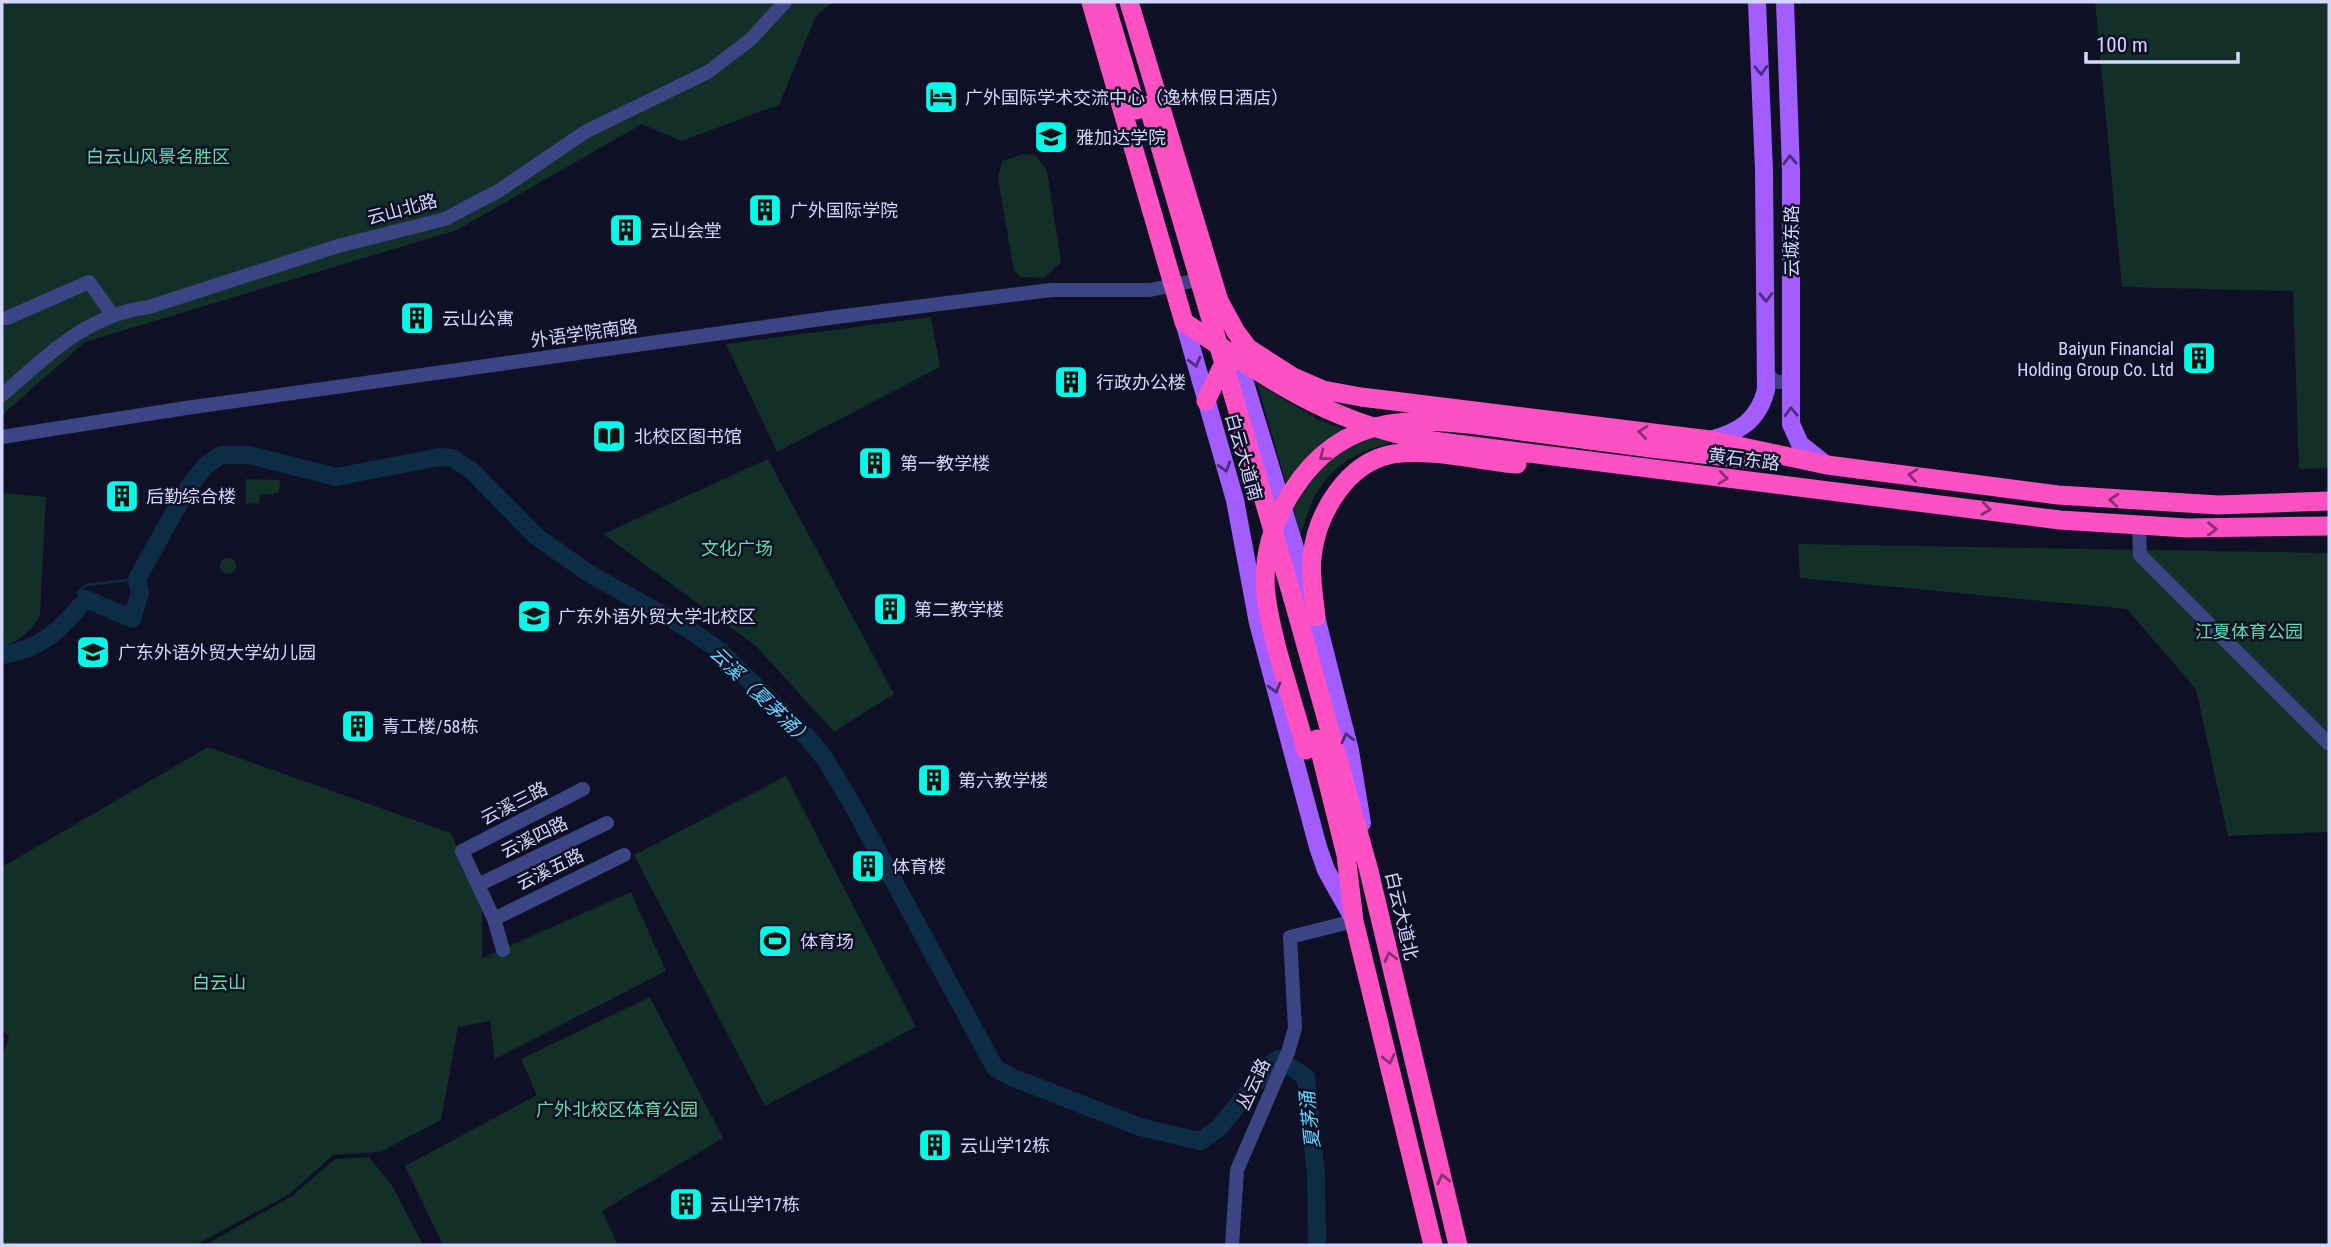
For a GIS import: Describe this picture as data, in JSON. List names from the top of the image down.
{
  "streets": {
    "highway": ["白云大道南", "黄石东路", "白云大道北"],
    "main road": ["云城东路"],
    "street": [
      "云山北路",
      "外语学院南路",
      "云溪三路",
      "云溪四路",
      "云溪五路",
      "丛云路"
    ]
  },
  "crossings": [
    ["云城东路", "黄石东路"],
    ["外语学院南路", "白云大道南"],
    ["白云大道南", "黄石东路"],
    ["白云大道南", "白云大道北"],
    ["白云大道南", "丛云路"],
    ["云溪三路", "云溪四路"]
  ],
  "water": ["云溪（夏茅涌）", "夏茅涌"],
  "parks": [
    "白云山风景名胜区",
    "文化广场",
    "江夏体育公园",
    "白云山",
    "广外北校区体育公园"
  ],
  "places": {
    "hotel": ["广外国际学术交流中心（逸林假日酒店）"],
    "school or university": ["雅加达学院", "广东外语外贸大学北校区", "广东外语外贸大学幼儿园"],
    "building": [
      "广外国际学院",
      "云山会堂",
      "云山公寓",
      "Baiyun Financial Holding Group Co. Ltd",
      "行政办公楼",
      "第一教学楼",
      "后勤综合楼",
      "第二教学楼",
      "青工楼/58栋",
      "第六教学楼",
      "体育楼",
      "云山学12栋",
      "云山学17栋"
    ],
    "library": ["北校区图书馆"],
    "sports": ["体育场"]
  },
  "scale_bar": "100 m"
}
